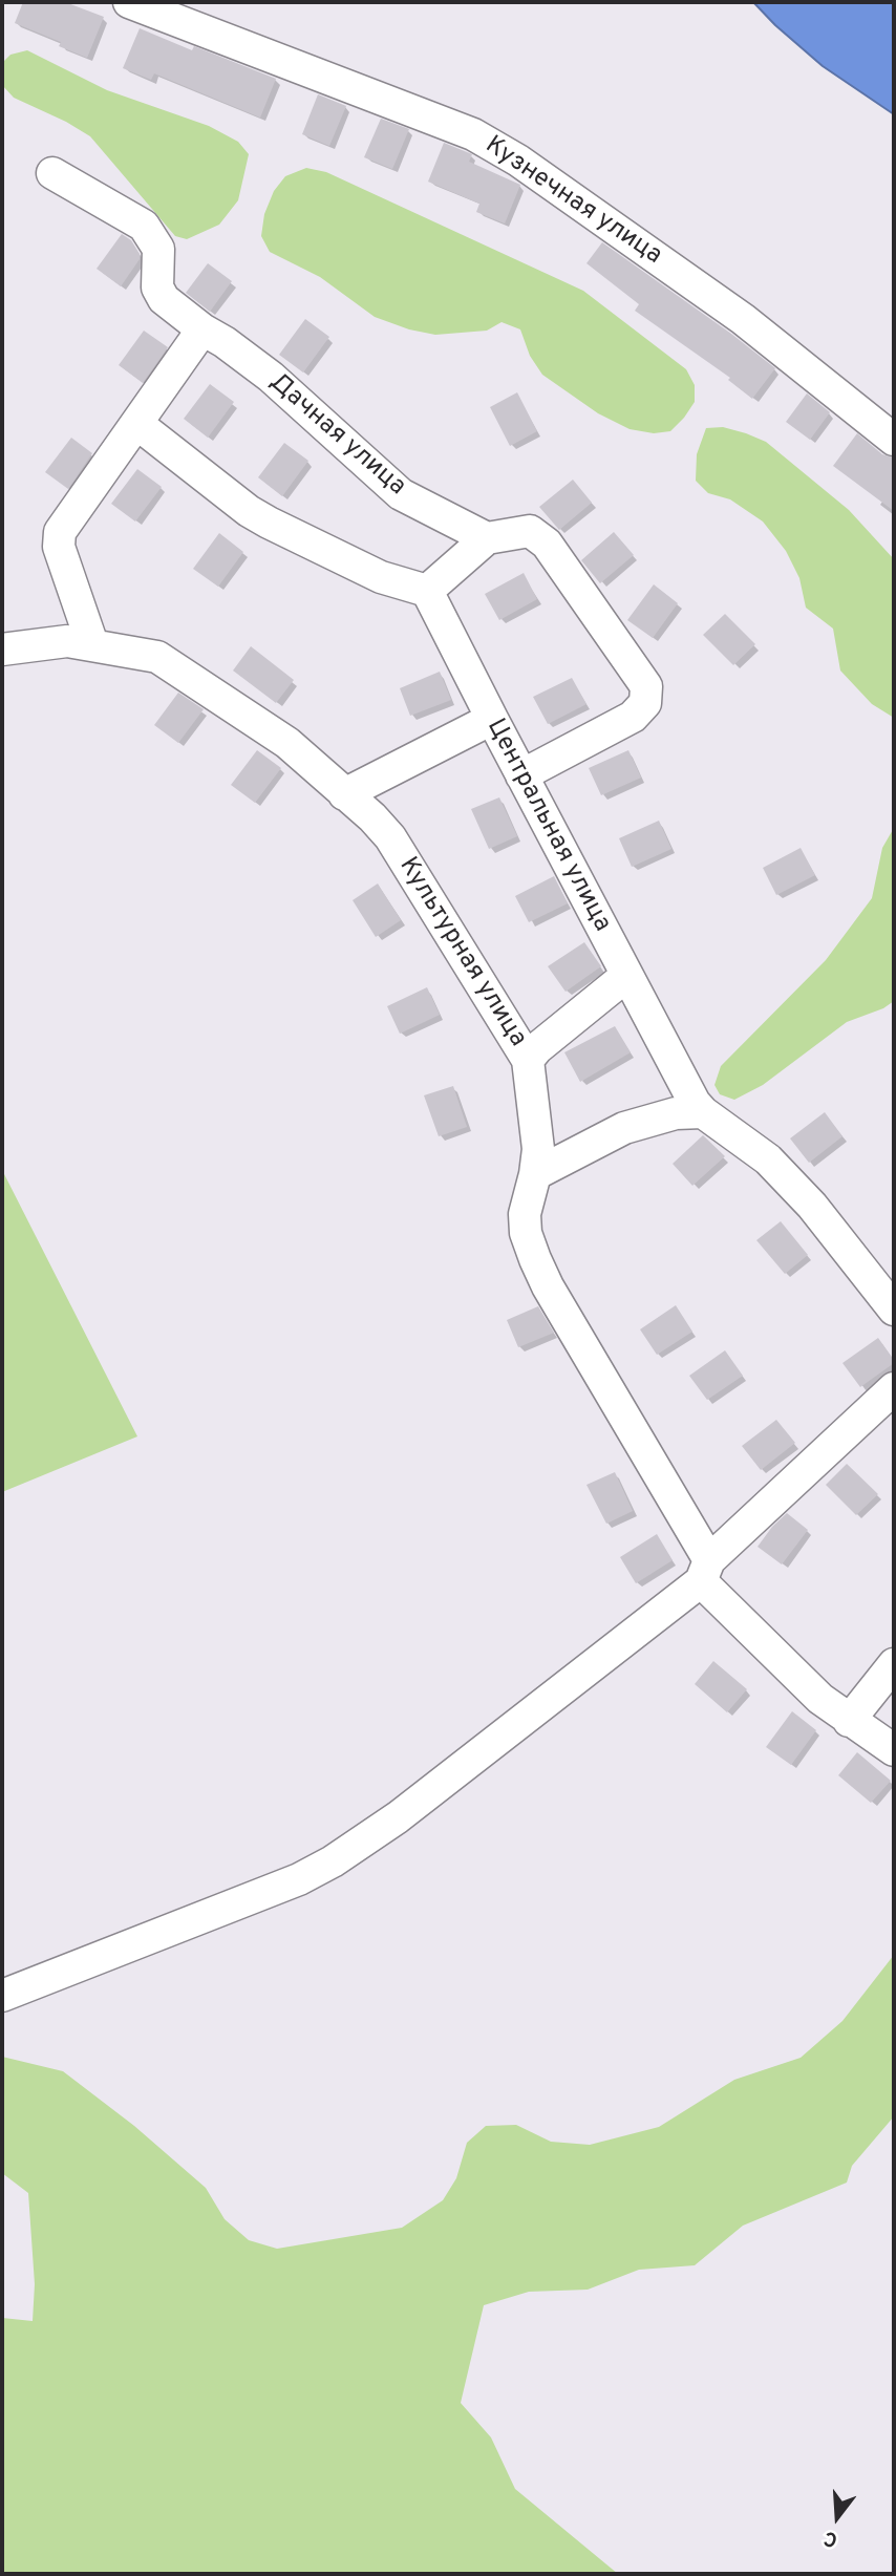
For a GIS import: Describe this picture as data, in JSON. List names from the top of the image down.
{
  "streets": {
    "street": [
      "Кузнечная улица",
      "Дачная улица",
      "Центральная улица",
      "Культурная улица"
    ]
  },
  "north": "bottom"
}
